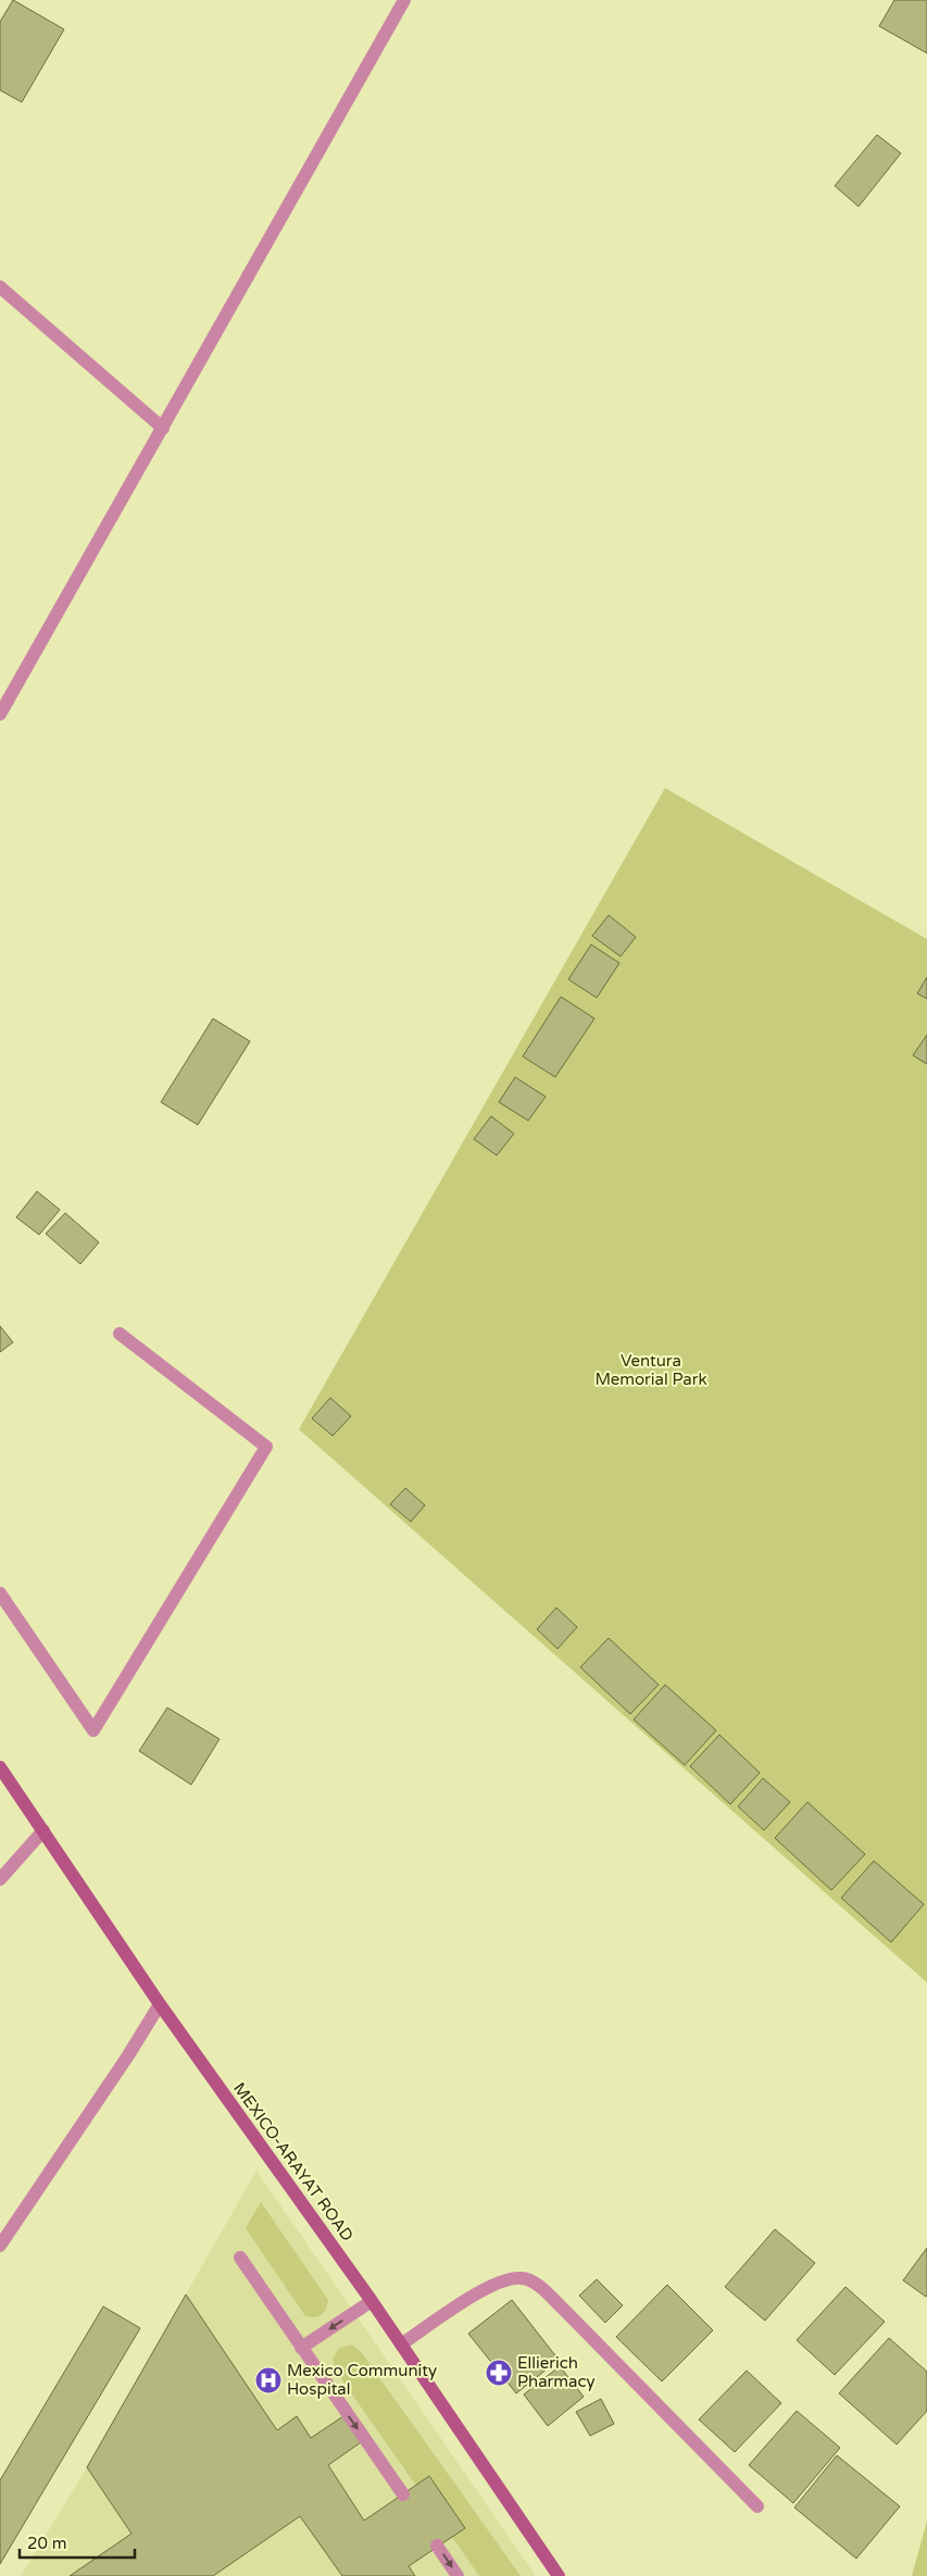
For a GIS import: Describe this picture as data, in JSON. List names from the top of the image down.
{
  "streets": {
    "main road": ["MEXICO-ARAYAT ROAD"]
  },
  "parks": ["Ventura Memorial Park"],
  "places": {
    "pharmacy": ["Ellierich Pharmacy"],
    "hospital": ["Mexico Community Hospital"]
  },
  "scale_bar": "20 m"
}
